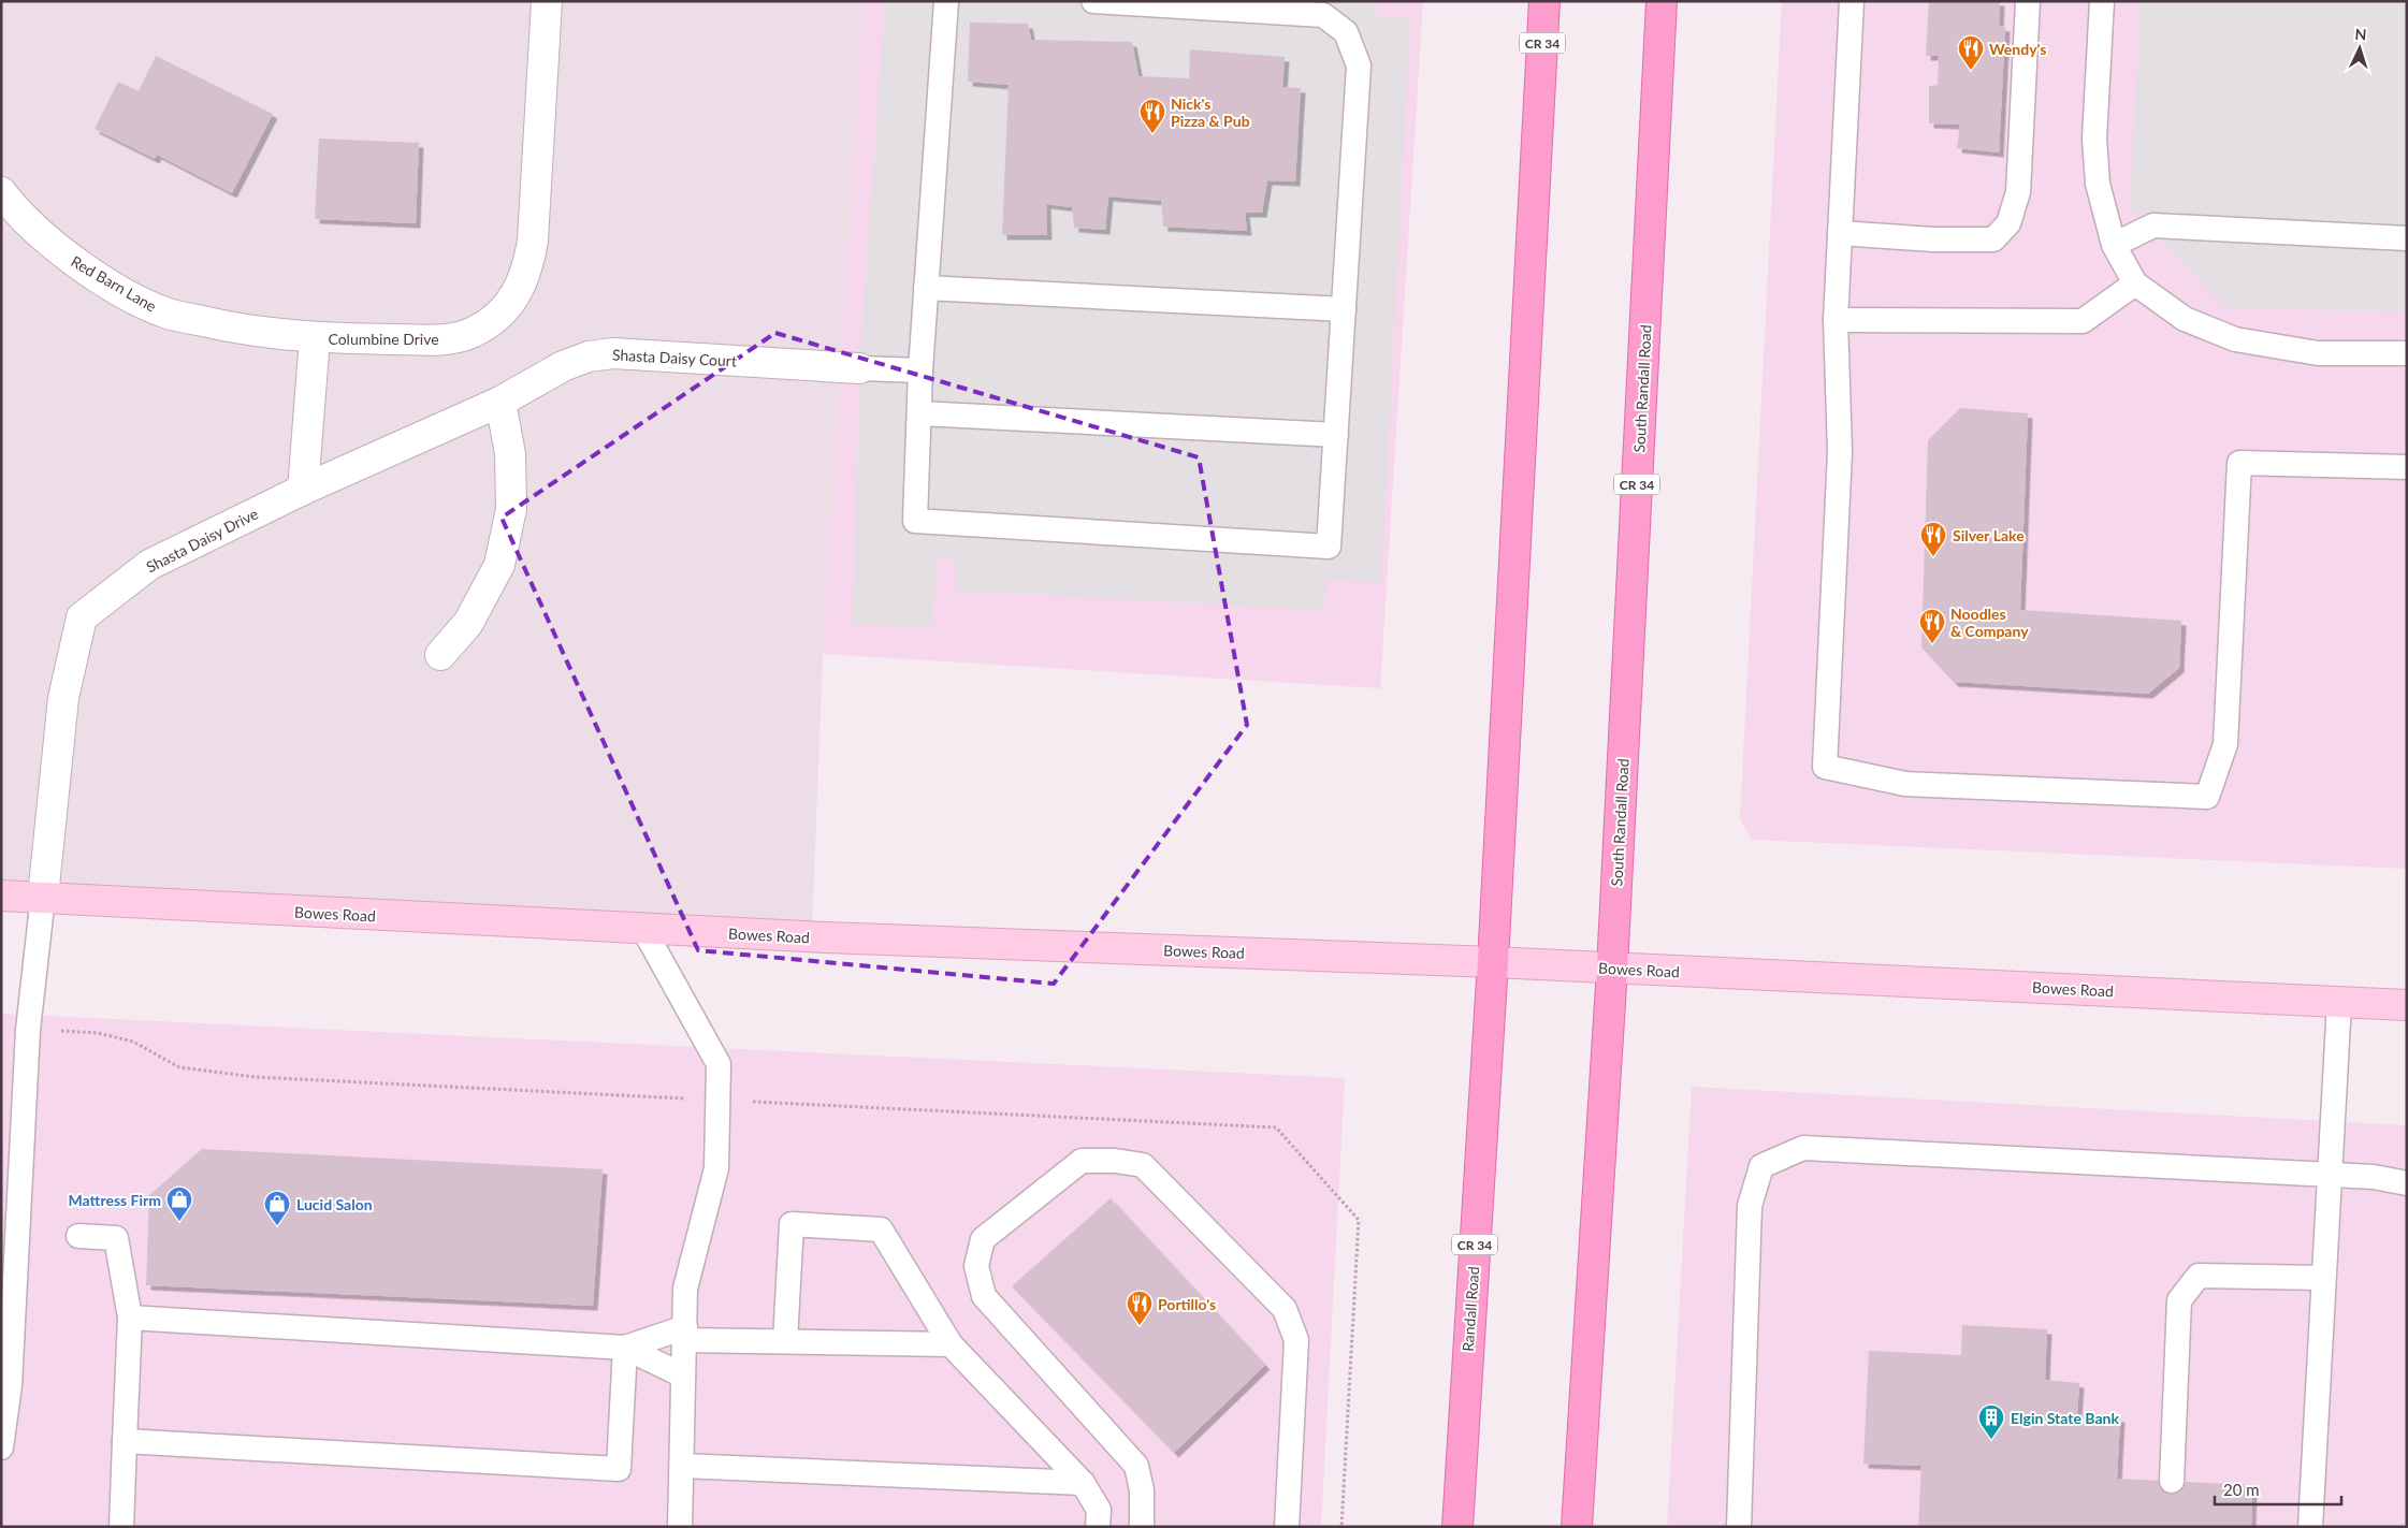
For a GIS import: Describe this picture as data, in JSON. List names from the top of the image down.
{
  "streets": {
    "main road": [
      "CR 34",
      "South Randall Road",
      "Bowes Road",
      "Randall Road"
    ],
    "street": [
      "Red Barn Lane",
      "Columbine Drive",
      "Shasta Daisy Court",
      "Shasta Daisy Drive"
    ]
  },
  "crossings": [
    ["CR 34", "South Randall Road"],
    ["CR 34", "Bowes Road"],
    ["CR 34", "Randall Road"],
    ["Red Barn Lane", "Columbine Drive"],
    ["Columbine Drive", "Shasta Daisy Drive"],
    ["Shasta Daisy Court", "Shasta Daisy Drive"],
    ["South Randall Road", "Bowes Road"],
    ["Shasta Daisy Drive", "Bowes Road"],
    ["Bowes Road", "Randall Road"]
  ],
  "places": {
    "restaurant": [
      "Wendy's",
      "Nick's Pizza & Pub",
      "Silver Lake",
      "Noodles & Company",
      "Portillo's"
    ],
    "shop": ["Mattress Firm", "Lucid Salon"],
    "building": ["Elgin State Bank"]
  },
  "scale_bar": "20 m",
  "north": "top"
}
